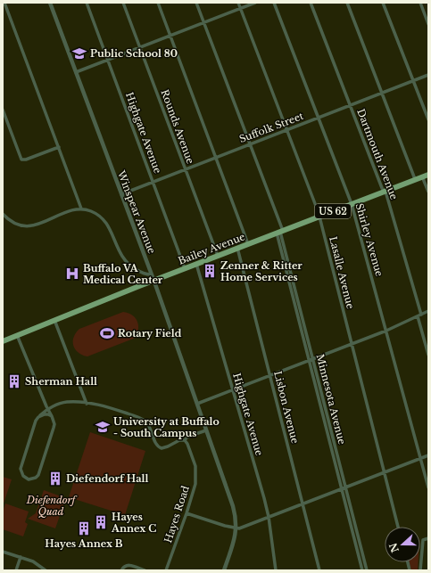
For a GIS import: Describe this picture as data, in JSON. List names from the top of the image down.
{
  "streets": {
    "main road": ["US 62", "Bailey Avenue"],
    "street": [
      "Rounds Avenue",
      "Suffolk Street",
      "Highgate Avenue",
      "Dartmouth Avenue",
      "Winspear Avenue",
      "Shirley Avenue",
      "Lasalle Avenue",
      "Minnesota Avenue",
      "Lisbon Avenue",
      "Hayes Road"
    ]
  },
  "crossings": [
    ["Rounds Avenue", "Suffolk Street"],
    ["Rounds Avenue", "Bailey Avenue"],
    ["Suffolk Street", "Highgate Avenue"],
    ["Suffolk Street", "Dartmouth Avenue"],
    ["Suffolk Street", "Winspear Avenue"],
    ["Suffolk Street", "Shirley Avenue"],
    ["Suffolk Street", "Lasalle Avenue"],
    ["Suffolk Street", "Minnesota Avenue"],
    ["Highgate Avenue", "Bailey Avenue"],
    ["Dartmouth Avenue", "Bailey Avenue"],
    ["Winspear Avenue", "Bailey Avenue"],
    ["Shirley Avenue", "Bailey Avenue"],
    ["Bailey Avenue", "Lasalle Avenue"],
    ["Bailey Avenue", "Minnesota Avenue"],
    ["Bailey Avenue", "Lisbon Avenue"]
  ],
  "parks": ["Diefendorf Quad"],
  "places": {
    "school or university": ["Public School 80", "University at Buffalo - South Campus"],
    "building": [
      "Zenner & Ritter Home Services",
      "Sherman Hall",
      "Diefendorf Hall",
      "Hayes Annex C",
      "Hayes Annex B"
    ],
    "hospital": ["Buffalo VA Medical Center"],
    "sports": ["Rotary Field"]
  },
  "north": "left"
}
